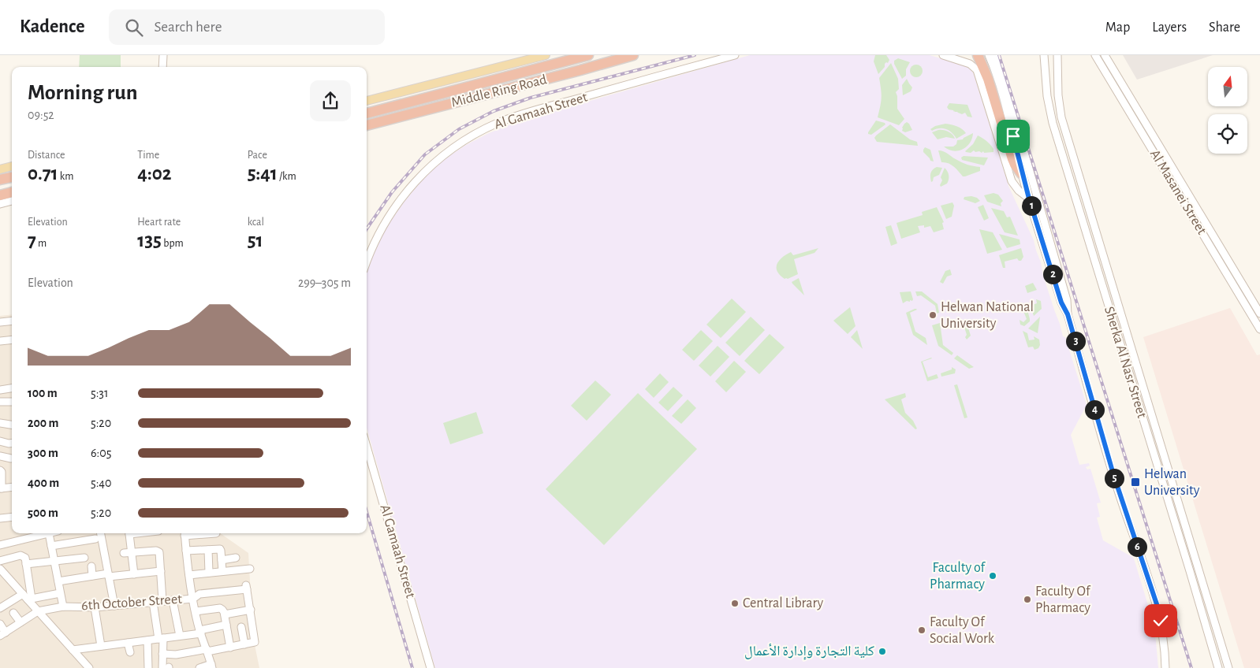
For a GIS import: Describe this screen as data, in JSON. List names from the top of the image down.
{
  "streets": {
    "highway": ["Middle Ring Road"],
    "street": [
      "Al Gamaah Street",
      "Al Masanei Street",
      "Sherka Al Nasr Street",
      "6th October Street"
    ]
  },
  "places": {
    "other": [
      "Helwan National University",
      "Faculty of Pharmacy",
      "Faculty Of Pharmacy",
      "Central Library",
      "Faculty Of Social Work",
      "كلية التجارة وإدارة الأعمال"
    ],
    "transit": ["Helwan University"]
  },
  "north": "top",
  "page": {
    "header": "Kadence",
    "search": "Search here",
    "nav": ["Map", "Layers", "Share"],
    "heading": ["Morning run", "09:52"],
    "stats": [
      ["Distance", "0.71 km"],
      ["Time", "4:02"],
      ["Pace", "5:41 /km"],
      ["Elevation", "7 m"],
      ["Heart rate", "135 bpm"],
      ["kcal", "51"]
    ],
    "pins": [
      "1",
      "2",
      "3",
      "4",
      "5",
      "6"
    ],
    "chart": ["Elevation", "299–305 m"],
    "list": [
      {
        "name": "100 m",
        "note": "5:31"
      },
      {
        "name": "200 m",
        "note": "5:20"
      },
      {
        "name": "300 m",
        "note": "6:05"
      },
      {
        "name": "400 m",
        "note": "5:40"
      },
      {
        "name": "500 m",
        "note": "5:20"
      }
    ]
  }
}
